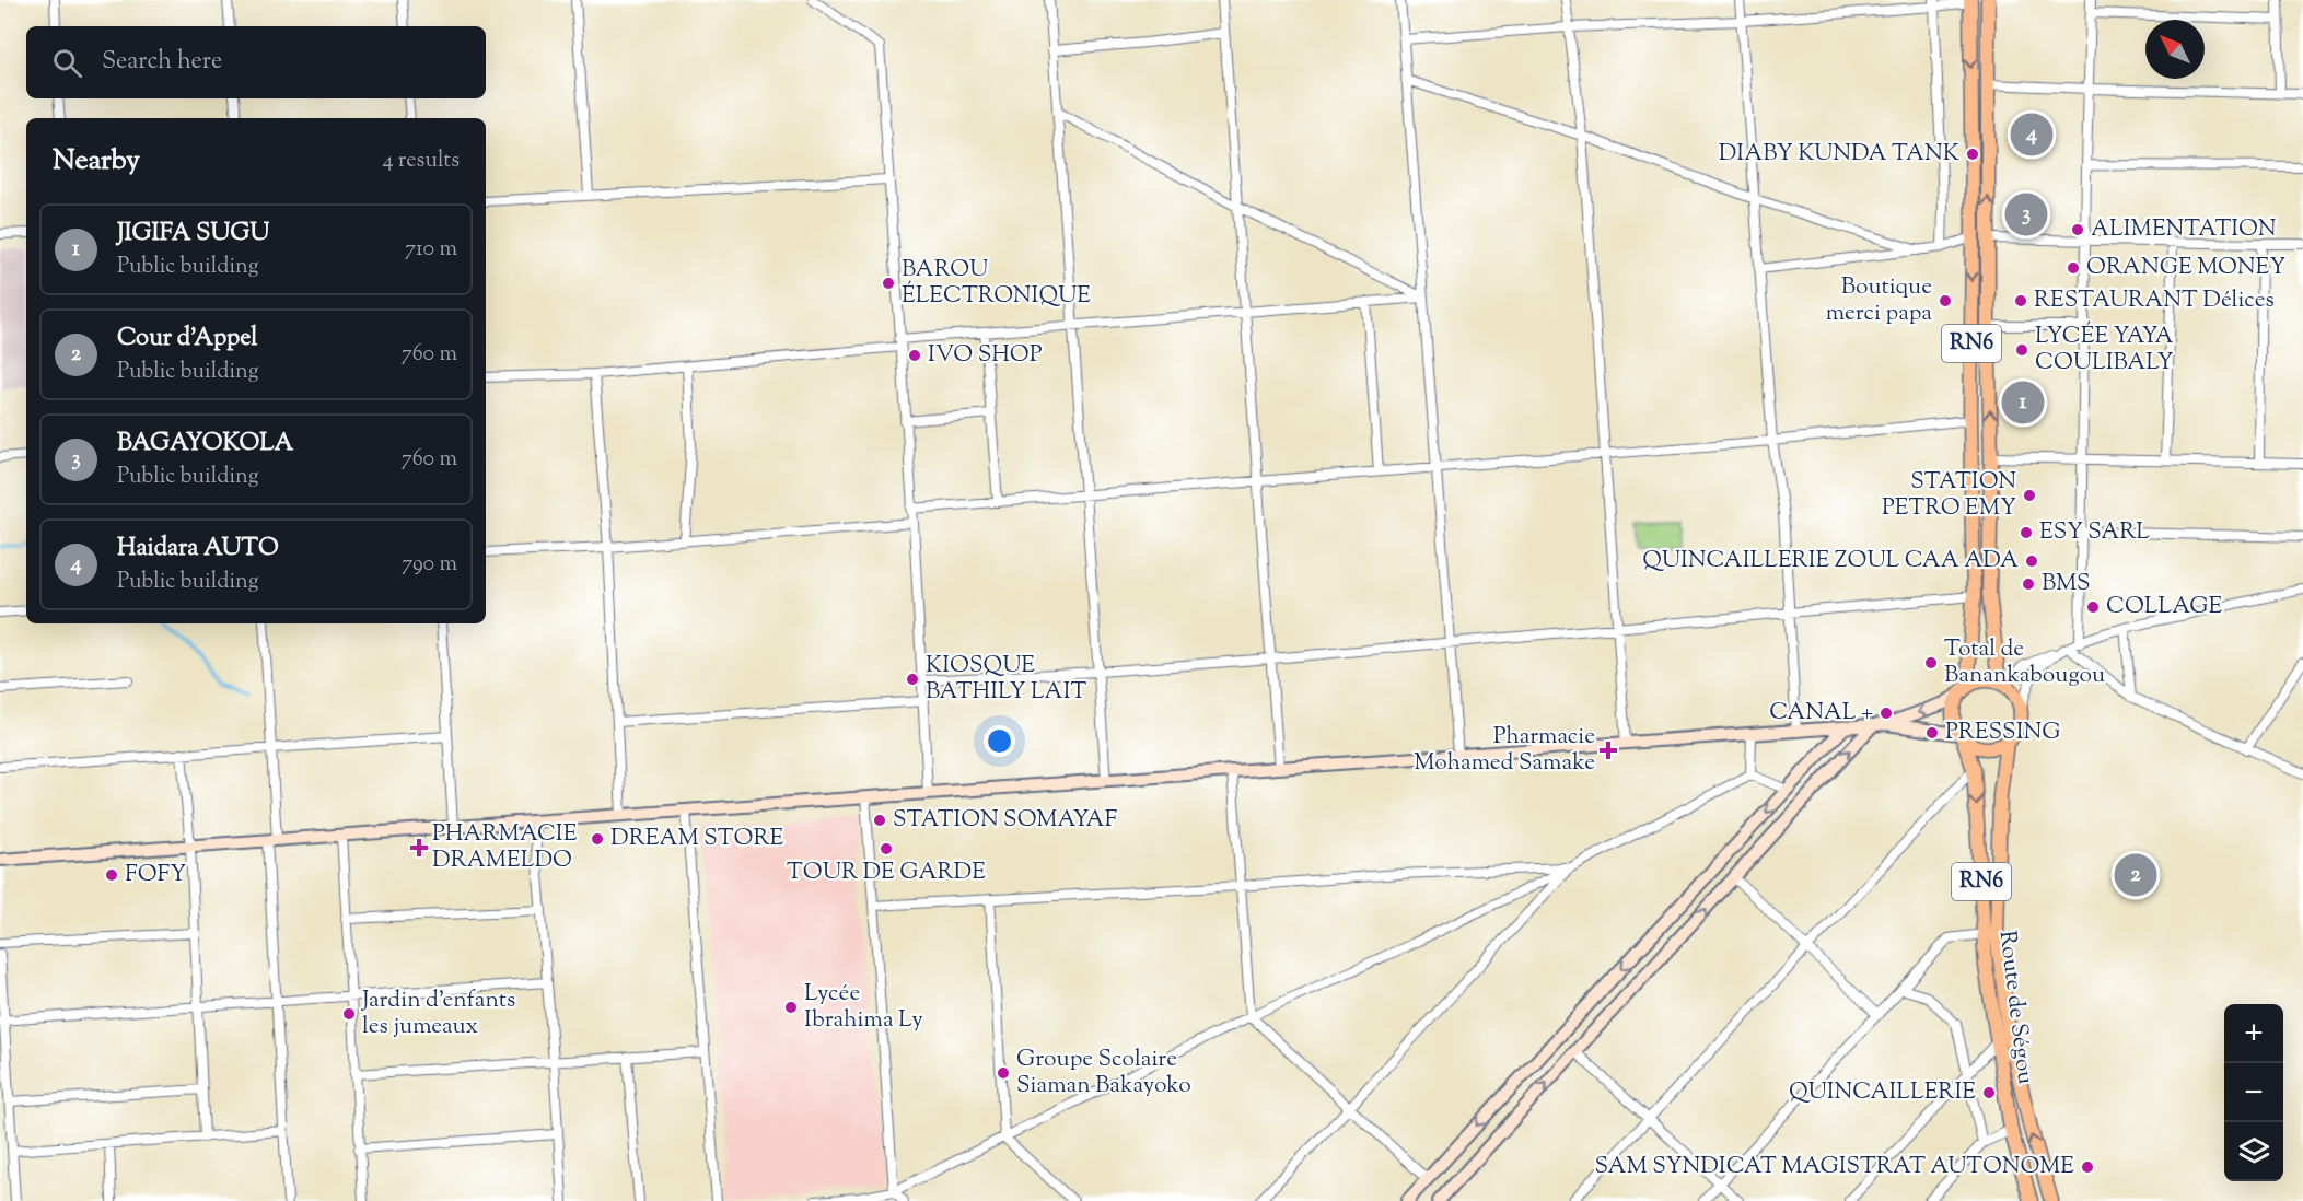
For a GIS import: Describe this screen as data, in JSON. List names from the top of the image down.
{
  "streets": {
    "highway": ["RN6", "Route de Ségou"]
  },
  "crossings": [
    ["RN6", "Route de Ségou"]
  ],
  "places": {
    "other": [
      "DIABY KUNDA TANK",
      "ALIMENTATION",
      "ORANGE MONEY",
      "BAROU ÉLECTRONIQUE",
      "Boutique merci papa",
      "RESTAURANT Délices",
      "LYCÉE YAYA COULIBALY",
      "IVO SHOP",
      "STATION PETRO EMY",
      "ESY SARL",
      "QUINCAILLERIE ZOUL CAA ADA",
      "BMS",
      "COLLAGE",
      "Total de Banankabougou",
      "KIOSQUE BATHILY LAIT",
      "CANAL +",
      "PRESSING",
      "STATION SOMAYAF",
      "DREAM STORE",
      "TOUR DE GARDE",
      "FOFY",
      "Lycée Ibrahima Ly",
      "Jardin d'enfants les jumeaux",
      "Groupe Scolaire Siaman Bakayoko",
      "QUINCAILLERIE",
      "SAM SYNDICAT MAGISTRAT AUTONOME"
    ],
    "health": ["Pharmacie Mohamed Samake", "PHARMACIE DRAMELDO"]
  },
  "north": "top left",
  "page": {
    "search": "Search here",
    "pins": [
      "4",
      "3",
      "1",
      "2"
    ],
    "heading": ["Nearby", "4 results"],
    "list": [
      {
        "mark": "1",
        "name": "JIGIFA SUGU",
        "note": "Public building",
        "value": "710 m"
      },
      {
        "mark": "2",
        "name": "Cour d'Appel",
        "note": "Public building",
        "value": "760 m"
      },
      {
        "mark": "3",
        "name": "BAGAYOKOLA",
        "note": "Public building",
        "value": "760 m"
      },
      {
        "mark": "4",
        "name": "Haidara AUTO",
        "note": "Public building",
        "value": "790 m"
      }
    ],
    "map_buttons": ["+", "−"]
  }
}
